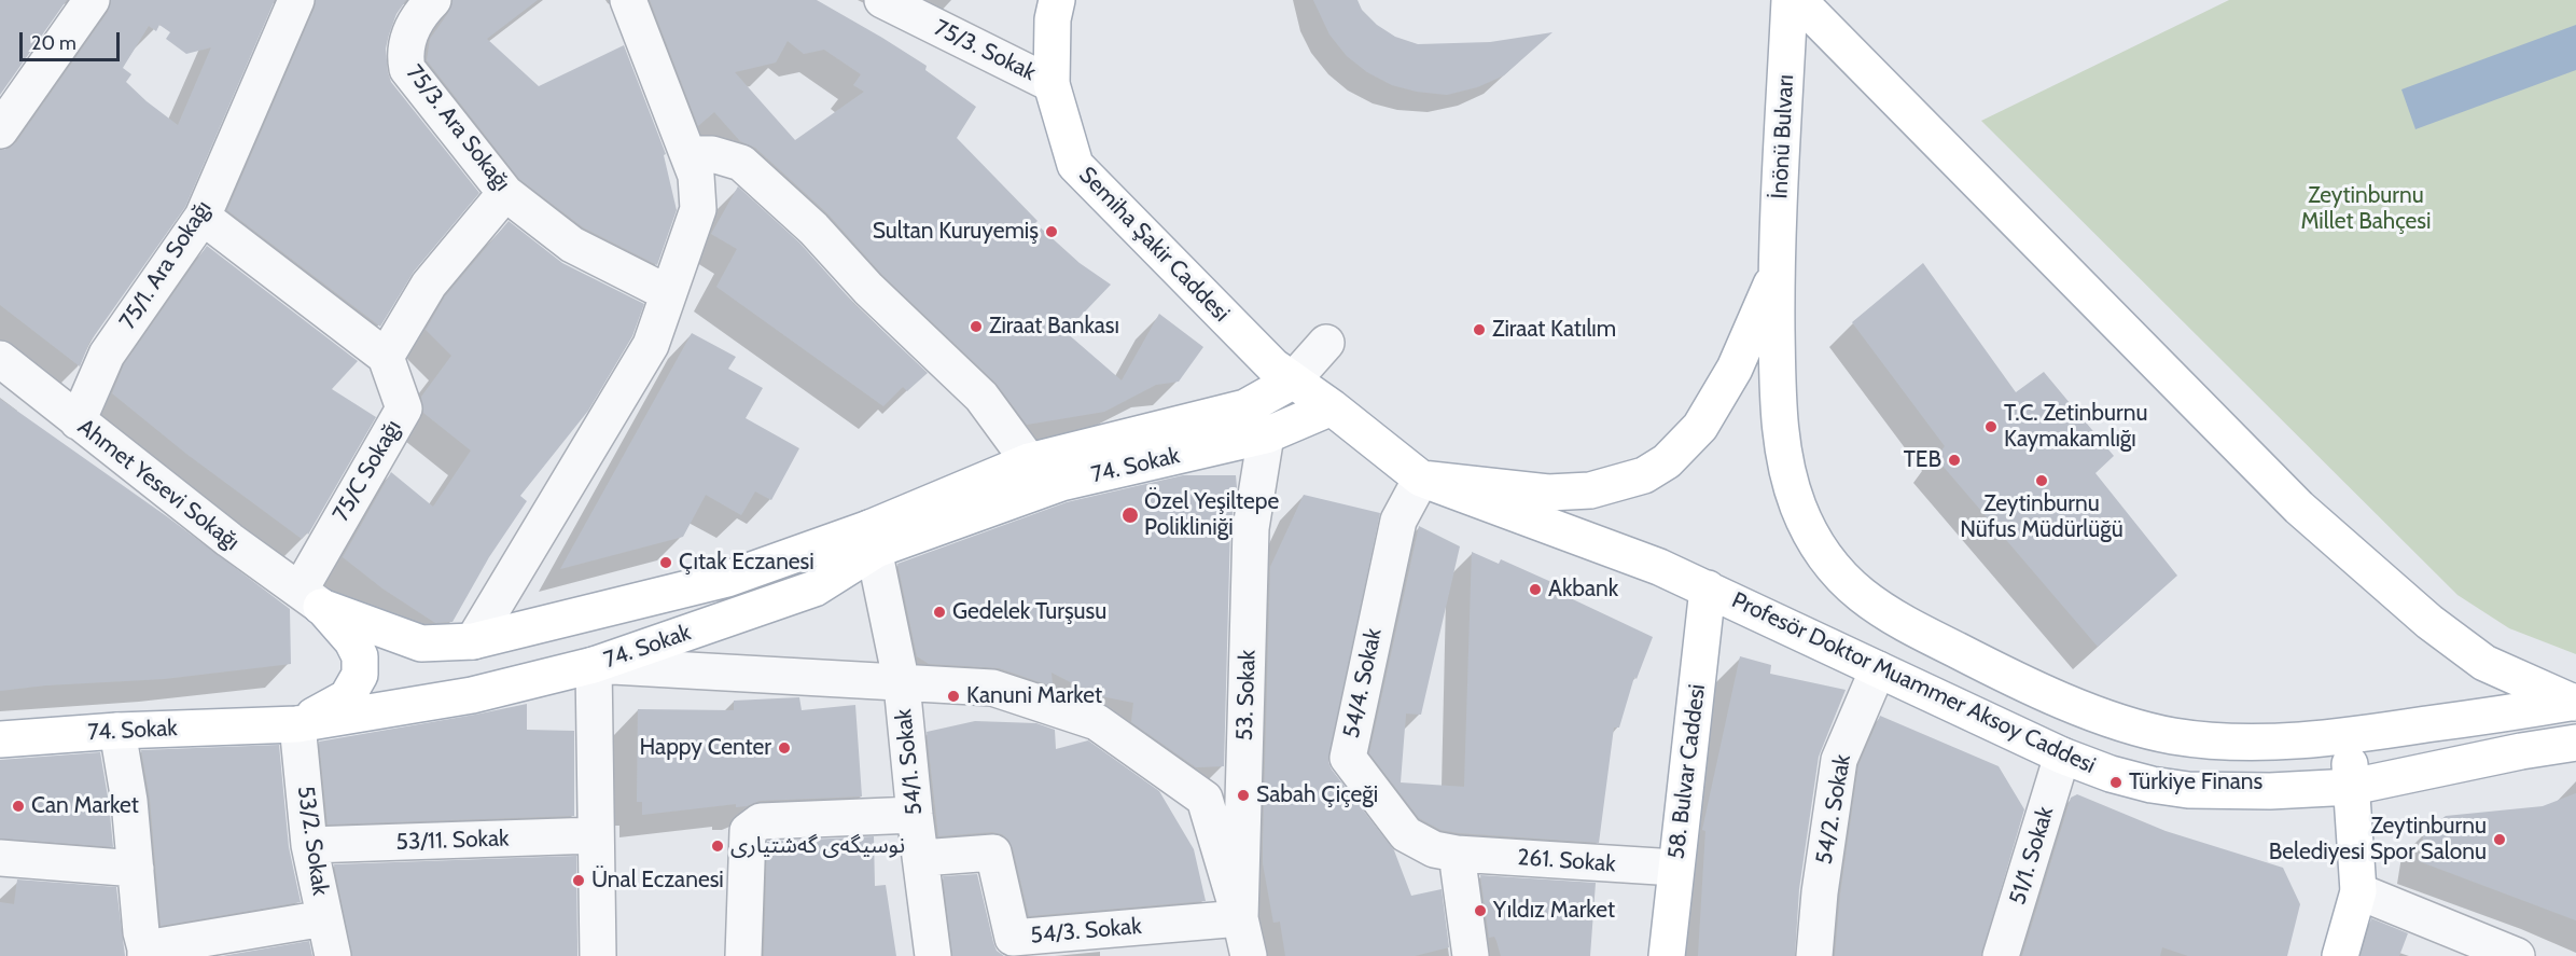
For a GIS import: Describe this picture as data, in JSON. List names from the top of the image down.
{
  "streets": {
    "main road": [
      "İnönü Bulvarı",
      "Semiha Şakir Caddesi",
      "74. Sokak",
      "Profesör Doktor Muammer Aksoy Caddesi",
      "58. Bulvar Caddesi"
    ],
    "street": [
      "75/3. Sokak",
      "75/3. Ara Sokağı",
      "75/1. Ara Sokağı",
      "75/C Sokağı",
      "Ahmet Yesevi Sokağı",
      "54/4. Sokak",
      "53. Sokak",
      "54/1. Sokak",
      "54/2. Sokak",
      "53/2. Sokak",
      "53/11. Sokak",
      "51/1. Sokak",
      "261. Sokak",
      "54/3. Sokak"
    ]
  },
  "crossings": [
    ["75/3. Sokak", "Semiha Şakir Caddesi"],
    ["İnönü Bulvarı", "Profesör Doktor Muammer Aksoy Caddesi"],
    ["Semiha Şakir Caddesi", "74. Sokak"],
    ["Semiha Şakir Caddesi", "54/4. Sokak"],
    ["Semiha Şakir Caddesi", "Profesör Doktor Muammer Aksoy Caddesi"],
    ["75/1. Ara Sokağı", "Ahmet Yesevi Sokağı"],
    ["74. Sokak", "75/C Sokağı"],
    ["74. Sokak", "Ahmet Yesevi Sokağı"],
    ["74. Sokak", "53. Sokak"],
    ["74. Sokak", "54/1. Sokak"],
    ["74. Sokak", "53/2. Sokak"],
    ["75/C Sokağı", "Ahmet Yesevi Sokağı"],
    ["54/4. Sokak", "Profesör Doktor Muammer Aksoy Caddesi"],
    ["54/4. Sokak", "261. Sokak"],
    ["Profesör Doktor Muammer Aksoy Caddesi", "58. Bulvar Caddesi"],
    ["Profesör Doktor Muammer Aksoy Caddesi", "54/2. Sokak"],
    ["Profesör Doktor Muammer Aksoy Caddesi", "51/1. Sokak"],
    ["53. Sokak", "54/3. Sokak"],
    ["54/1. Sokak", "54/3. Sokak"],
    ["58. Bulvar Caddesi", "261. Sokak"],
    ["53/2. Sokak", "53/11. Sokak"]
  ],
  "parks": ["Zeytinburnu Millet Bahçesi"],
  "places": [
    "Sultan Kuruyemiş",
    "Ziraat Bankası",
    "Ziraat Katılım",
    "T.C. Zetinburnu Kaymakamlığı",
    "TEB",
    "Zeytinburnu Nüfus Müdürlüğü",
    "Özel Yeşiltepe Polikliniği",
    "Çıtak Eczanesi",
    "Akbank",
    "Gedelek Turşusu",
    "Kanuni Market",
    "Happy Center",
    "Türkiye Finans",
    "Sabah Çiçeği",
    "Can Market",
    "Zeytinburnu Belediyesi Spor Salonu",
    "نوسیگەی گەشتیاری",
    "Ünal Eczanesi",
    "Yıldız Market"
  ],
  "scale_bar": "20 m"
}
